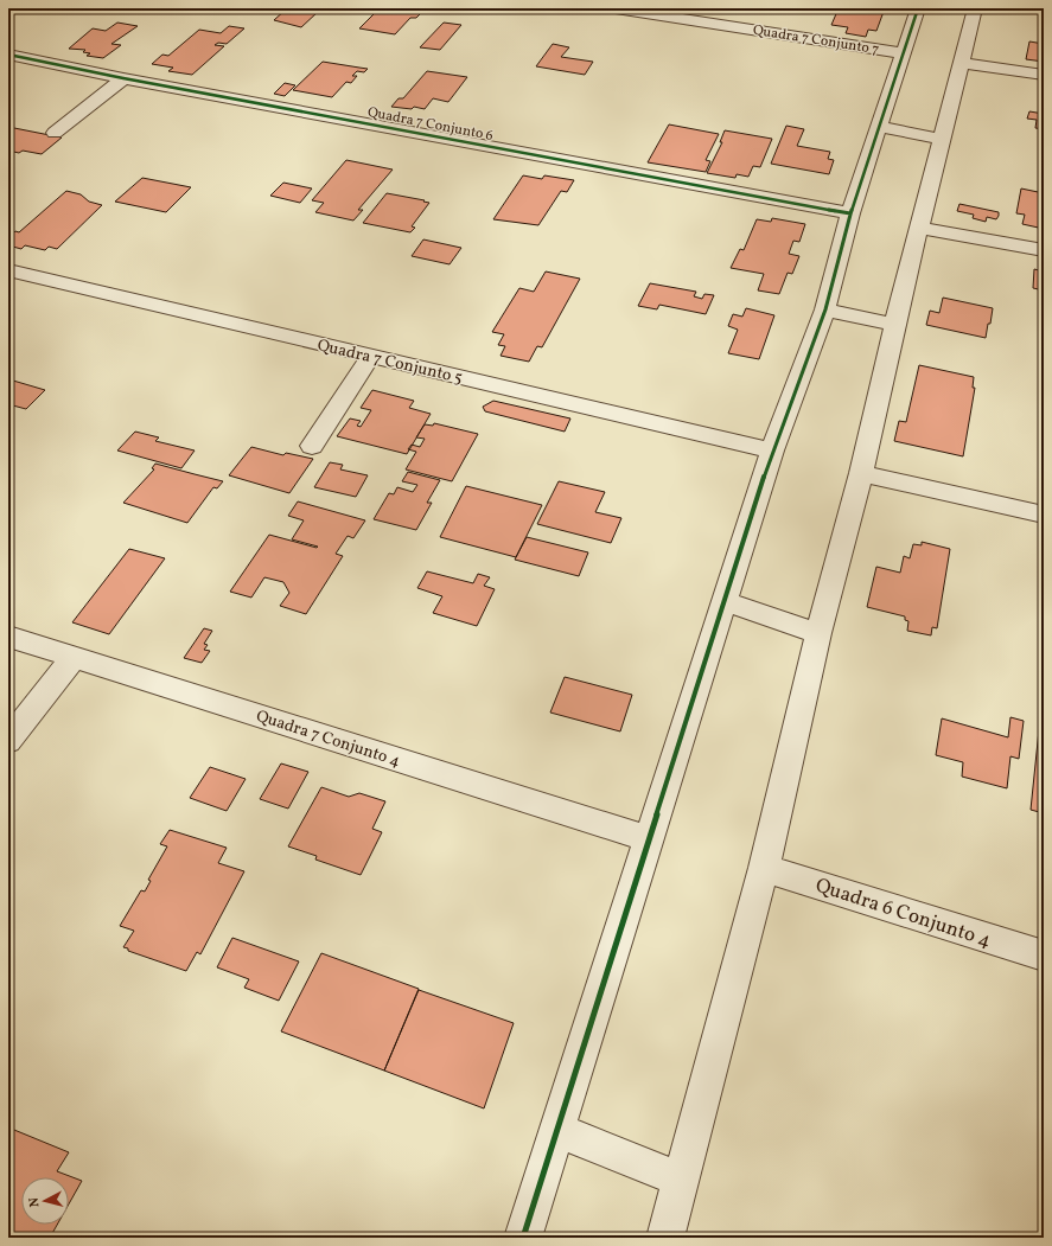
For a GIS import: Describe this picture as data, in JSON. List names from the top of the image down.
{
  "streets": {
    "street": [
      "Quadra 7 Conjunto 7",
      "Quadra 7 Conjunto 6",
      "Quadra 7 Conjunto 5",
      "Quadra 7 Conjunto 4",
      "Quadra 6 Conjunto 4"
    ]
  },
  "north": "left"
}
